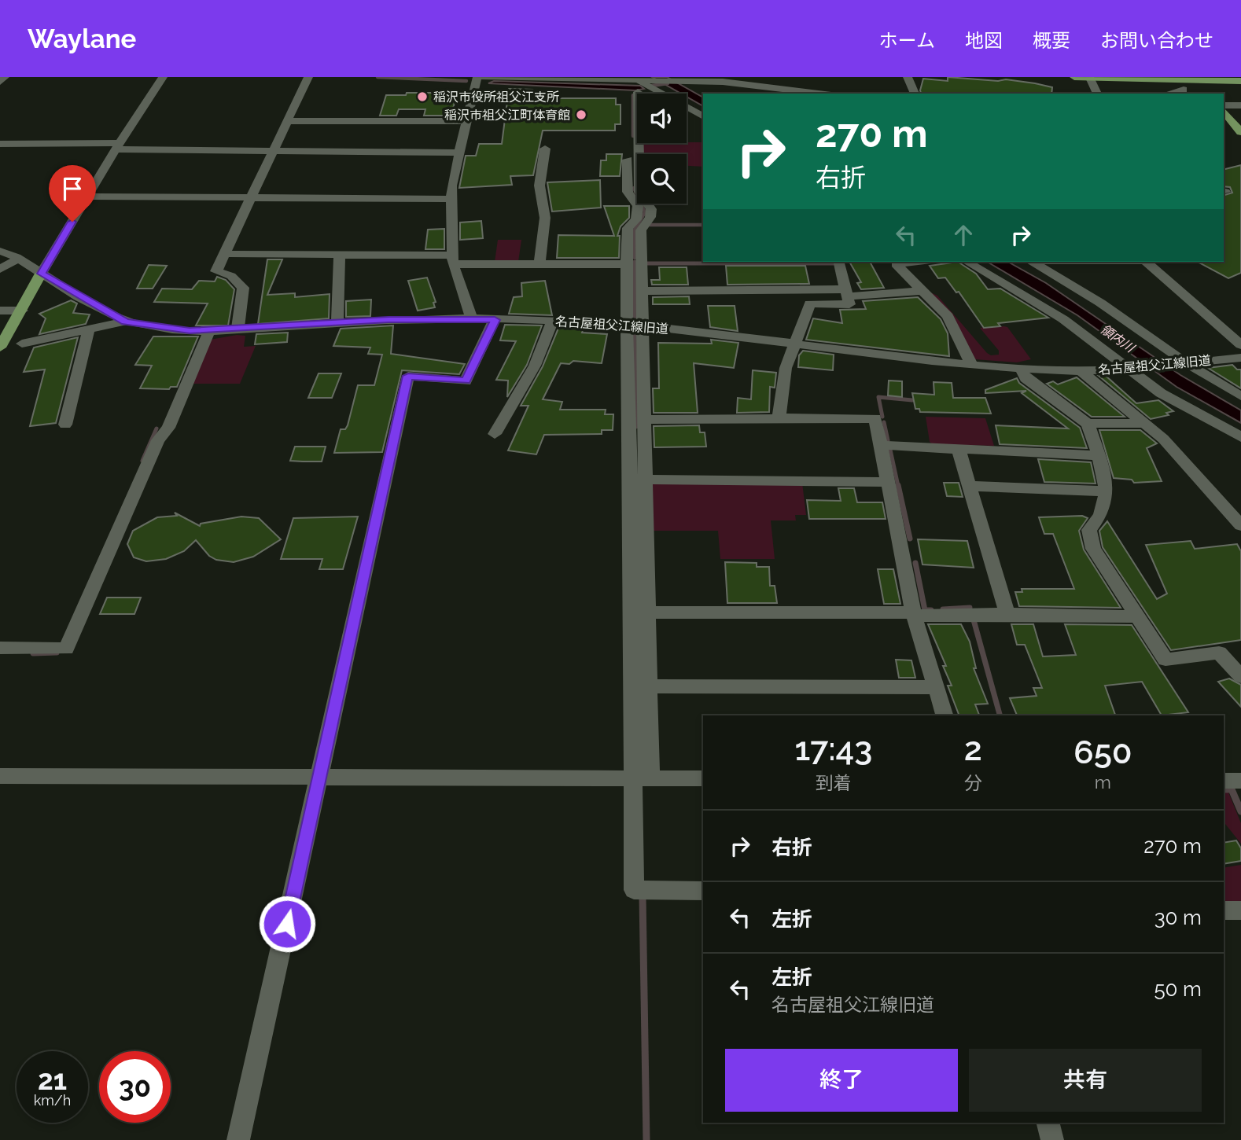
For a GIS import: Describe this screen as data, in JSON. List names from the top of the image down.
{
  "streets": {
    "street": ["名古屋祖父江線旧道"]
  },
  "water": ["領内川"],
  "places": ["稲沢市役所祖父江支所", "稲沢市祖父江町体育館"],
  "page": {
    "header": "Waylane",
    "nav": [
      "ホーム",
      "地図",
      "概要",
      "お問い合わせ"
    ],
    "turn": ["270 m", "右折"],
    "eta": [
      "17:43",
      "到着",
      "2",
      "分",
      "650",
      "m"
    ],
    "list": [
      {
        "name": "右折",
        "value": "270 m"
      },
      {
        "name": "左折",
        "value": "30 m"
      },
      {
        "name": "左折",
        "note": "名古屋祖父江線旧道",
        "value": "50 m"
      }
    ],
    "buttons": ["終了", "共有"],
    "speed": "21 km/h",
    "limit": "30"
  }
}
